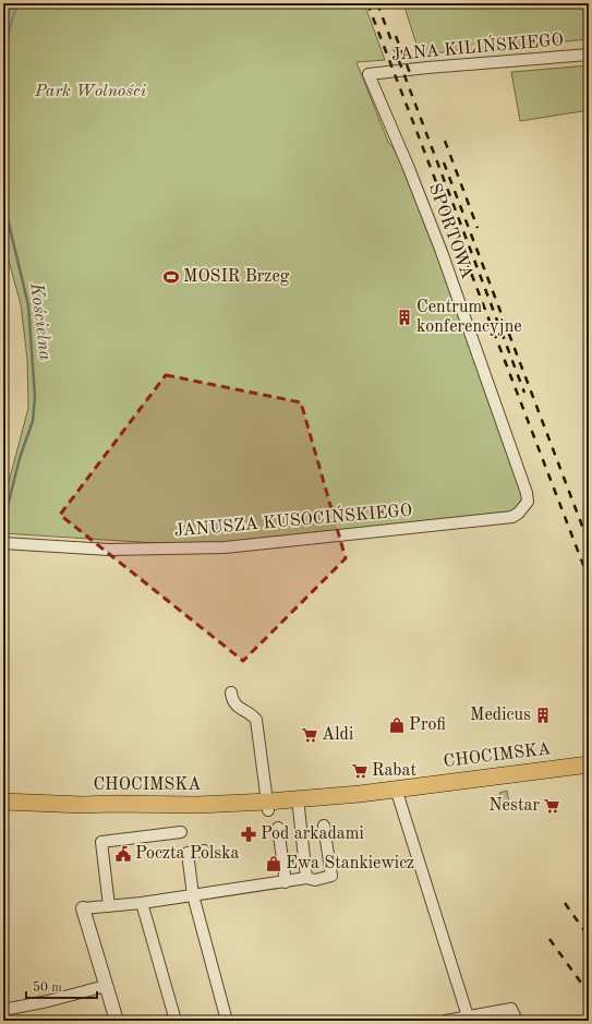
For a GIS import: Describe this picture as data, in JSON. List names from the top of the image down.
{
  "streets": {
    "main road": ["CHOCIMSKA"],
    "street": ["JANA KILIŃSKIEGO", "SPORTOWA", "JANUSZA KUSOCIŃSKIEGO"]
  },
  "crossings": [
    ["JANA KILIŃSKIEGO", "SPORTOWA"],
    ["SPORTOWA", "JANUSZA KUSOCIŃSKIEGO"]
  ],
  "water": ["Kościelna"],
  "parks": ["Park Wolności"],
  "places": {
    "sports": ["MOSIR Brzeg"],
    "building": ["Centrum konferencyjne", "Medicus"],
    "shop": ["Profi", "Ewa Stankiewicz"],
    "supermarket": ["Aldi", "Rabat", "Nestar"],
    "pharmacy": ["Pod arkadami"],
    "public building": ["Poczta Polska"]
  },
  "scale_bar": "50 m"
}
